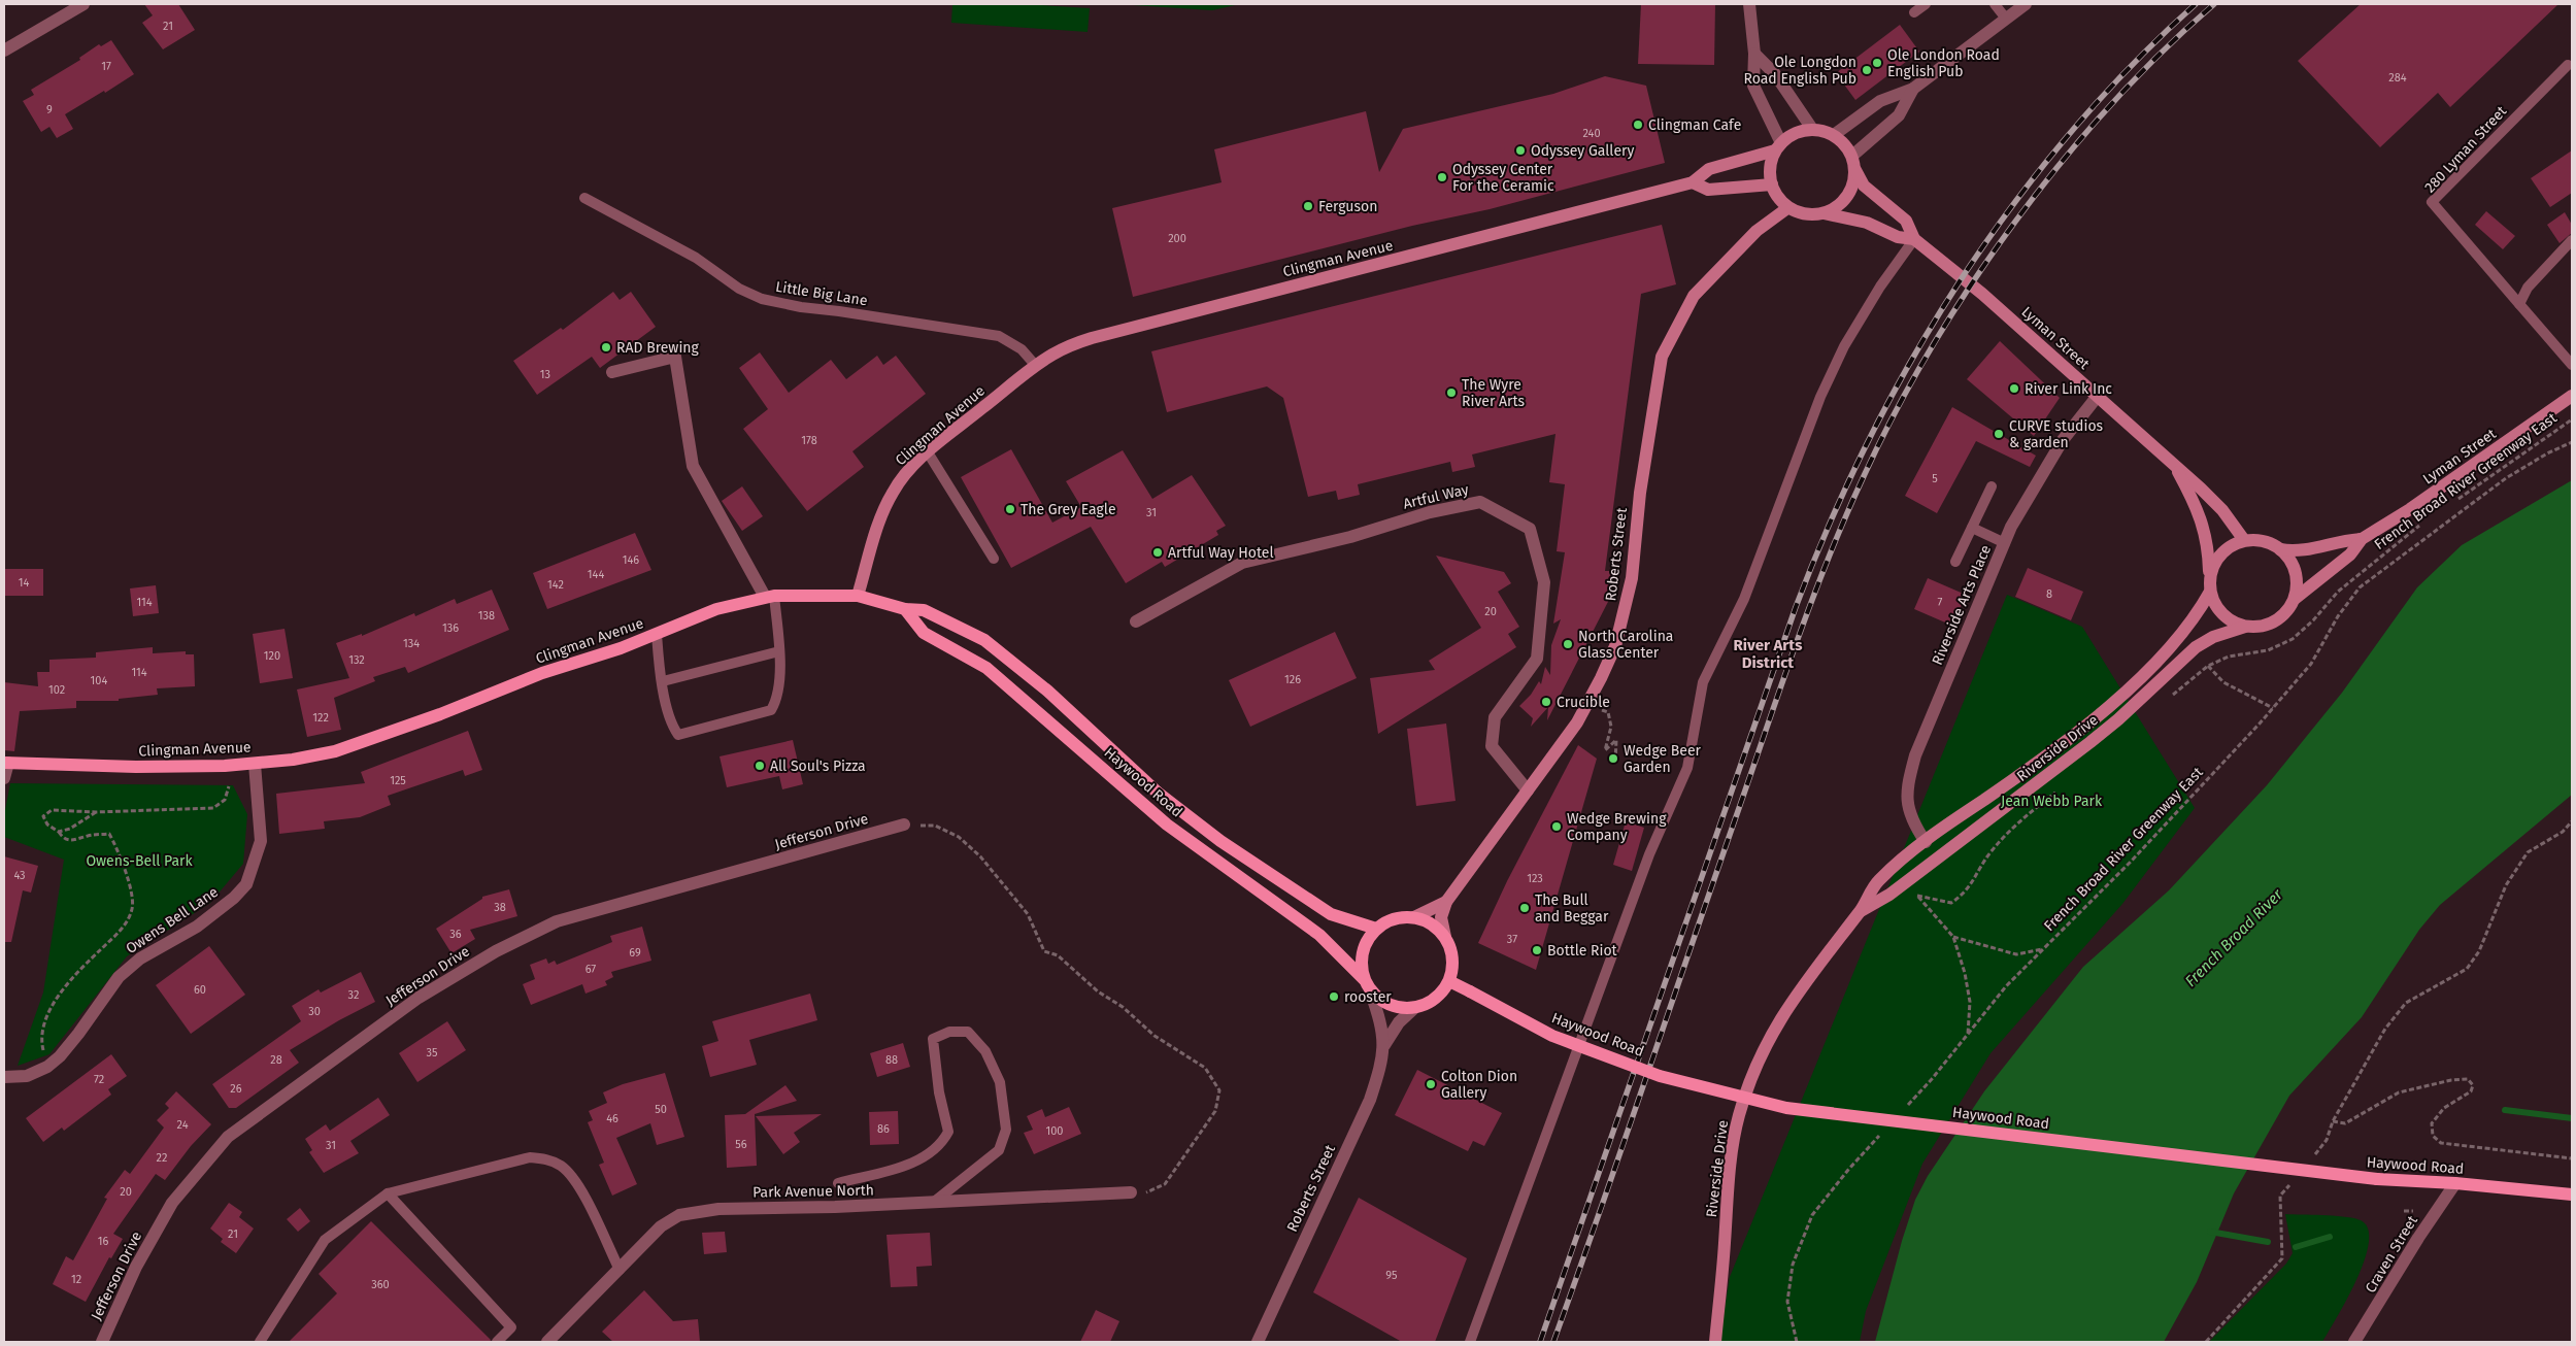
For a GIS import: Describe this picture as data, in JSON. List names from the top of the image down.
{
  "streets": {
    "main road": [
      "Clingman Avenue",
      "Lyman Street",
      "Roberts Street",
      "Riverside Drive",
      "Haywood Road"
    ],
    "street": [
      "Artful Way",
      "Riverside Arts Place",
      "Jefferson Drive",
      "Owens Bell Lane",
      "Park Avenue North",
      "Craven Street"
    ],
    "lane": ["280 Lyman Street", "Little Big Lane"],
    "path": ["French Broad River Greenway East"]
  },
  "crossings": [
    ["Clingman Avenue", "Little Big Lane"],
    ["Clingman Avenue", "Lyman Street"],
    ["Clingman Avenue", "Roberts Street"],
    ["Clingman Avenue", "Haywood Road"],
    ["Clingman Avenue", "Owens Bell Lane"],
    ["Lyman Street", "Roberts Street"],
    ["Lyman Street", "Riverside Arts Place"],
    ["Lyman Street", "Riverside Drive"],
    ["Artful Way", "Roberts Street"],
    ["Roberts Street", "Haywood Road"],
    ["Riverside Arts Place", "Riverside Drive"],
    ["Haywood Road", "Craven Street"]
  ],
  "districts": ["River Arts District"],
  "water": ["French Broad River"],
  "parks": ["Jean Webb Park", "Owens-Bell Park"],
  "places": [
    "Ole London Road English Pub",
    "Ole Longdon Road English Pub",
    "Clingman Cafe",
    "Odyssey Gallery",
    "Odyssey Center For the Ceramic",
    "Ferguson",
    "RAD Brewing",
    "River Link Inc",
    "The Wyre River Arts",
    "CURVE studios & garden",
    "The Grey Eagle",
    "Artful Way Hotel",
    "North Carolina Glass Center",
    "Crucible",
    "Wedge Beer Garden",
    "All Soul's Pizza",
    "Wedge Brewing Company",
    "The Bull and Beggar",
    "Bottle Riot",
    "rooster",
    "Colton Dion Gallery"
  ],
  "house_numbers": [
    "21",
    "17",
    "284",
    "9",
    "240",
    "200",
    "13",
    "178",
    "5",
    "31",
    "146",
    "144",
    "14",
    "142",
    "8",
    "114",
    "7",
    "20",
    "138",
    "136",
    "134",
    "120",
    "132",
    "114",
    "126",
    "104",
    "102",
    "122",
    "125",
    "43",
    "123",
    "38",
    "36",
    "37",
    "69",
    "67",
    "60",
    "32",
    "30",
    "35",
    "28",
    "88",
    "72",
    "26",
    "50",
    "46",
    "24",
    "86",
    "100",
    "56",
    "31",
    "22",
    "20",
    "21",
    "16",
    "95",
    "12",
    "360"
  ]
}
